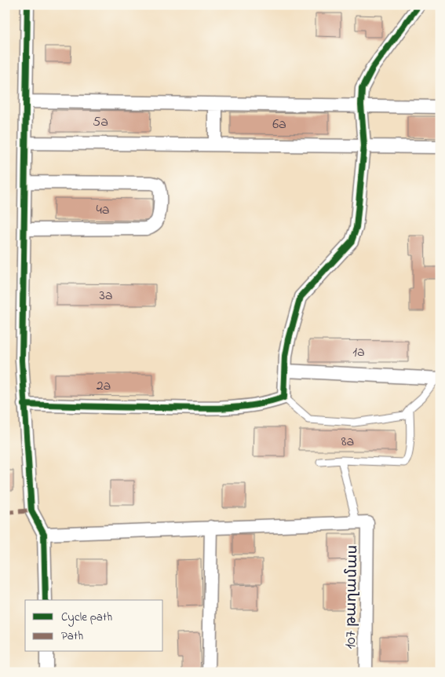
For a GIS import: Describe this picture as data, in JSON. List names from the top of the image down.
{
  "streets": {
    "street": ["107 թաղամաս"]
  },
  "house_numbers": [
    "5a",
    "6a",
    "4a",
    "3a",
    "1a",
    "2a",
    "8a"
  ],
  "legend": ["Cycle path", "Path"]
}
